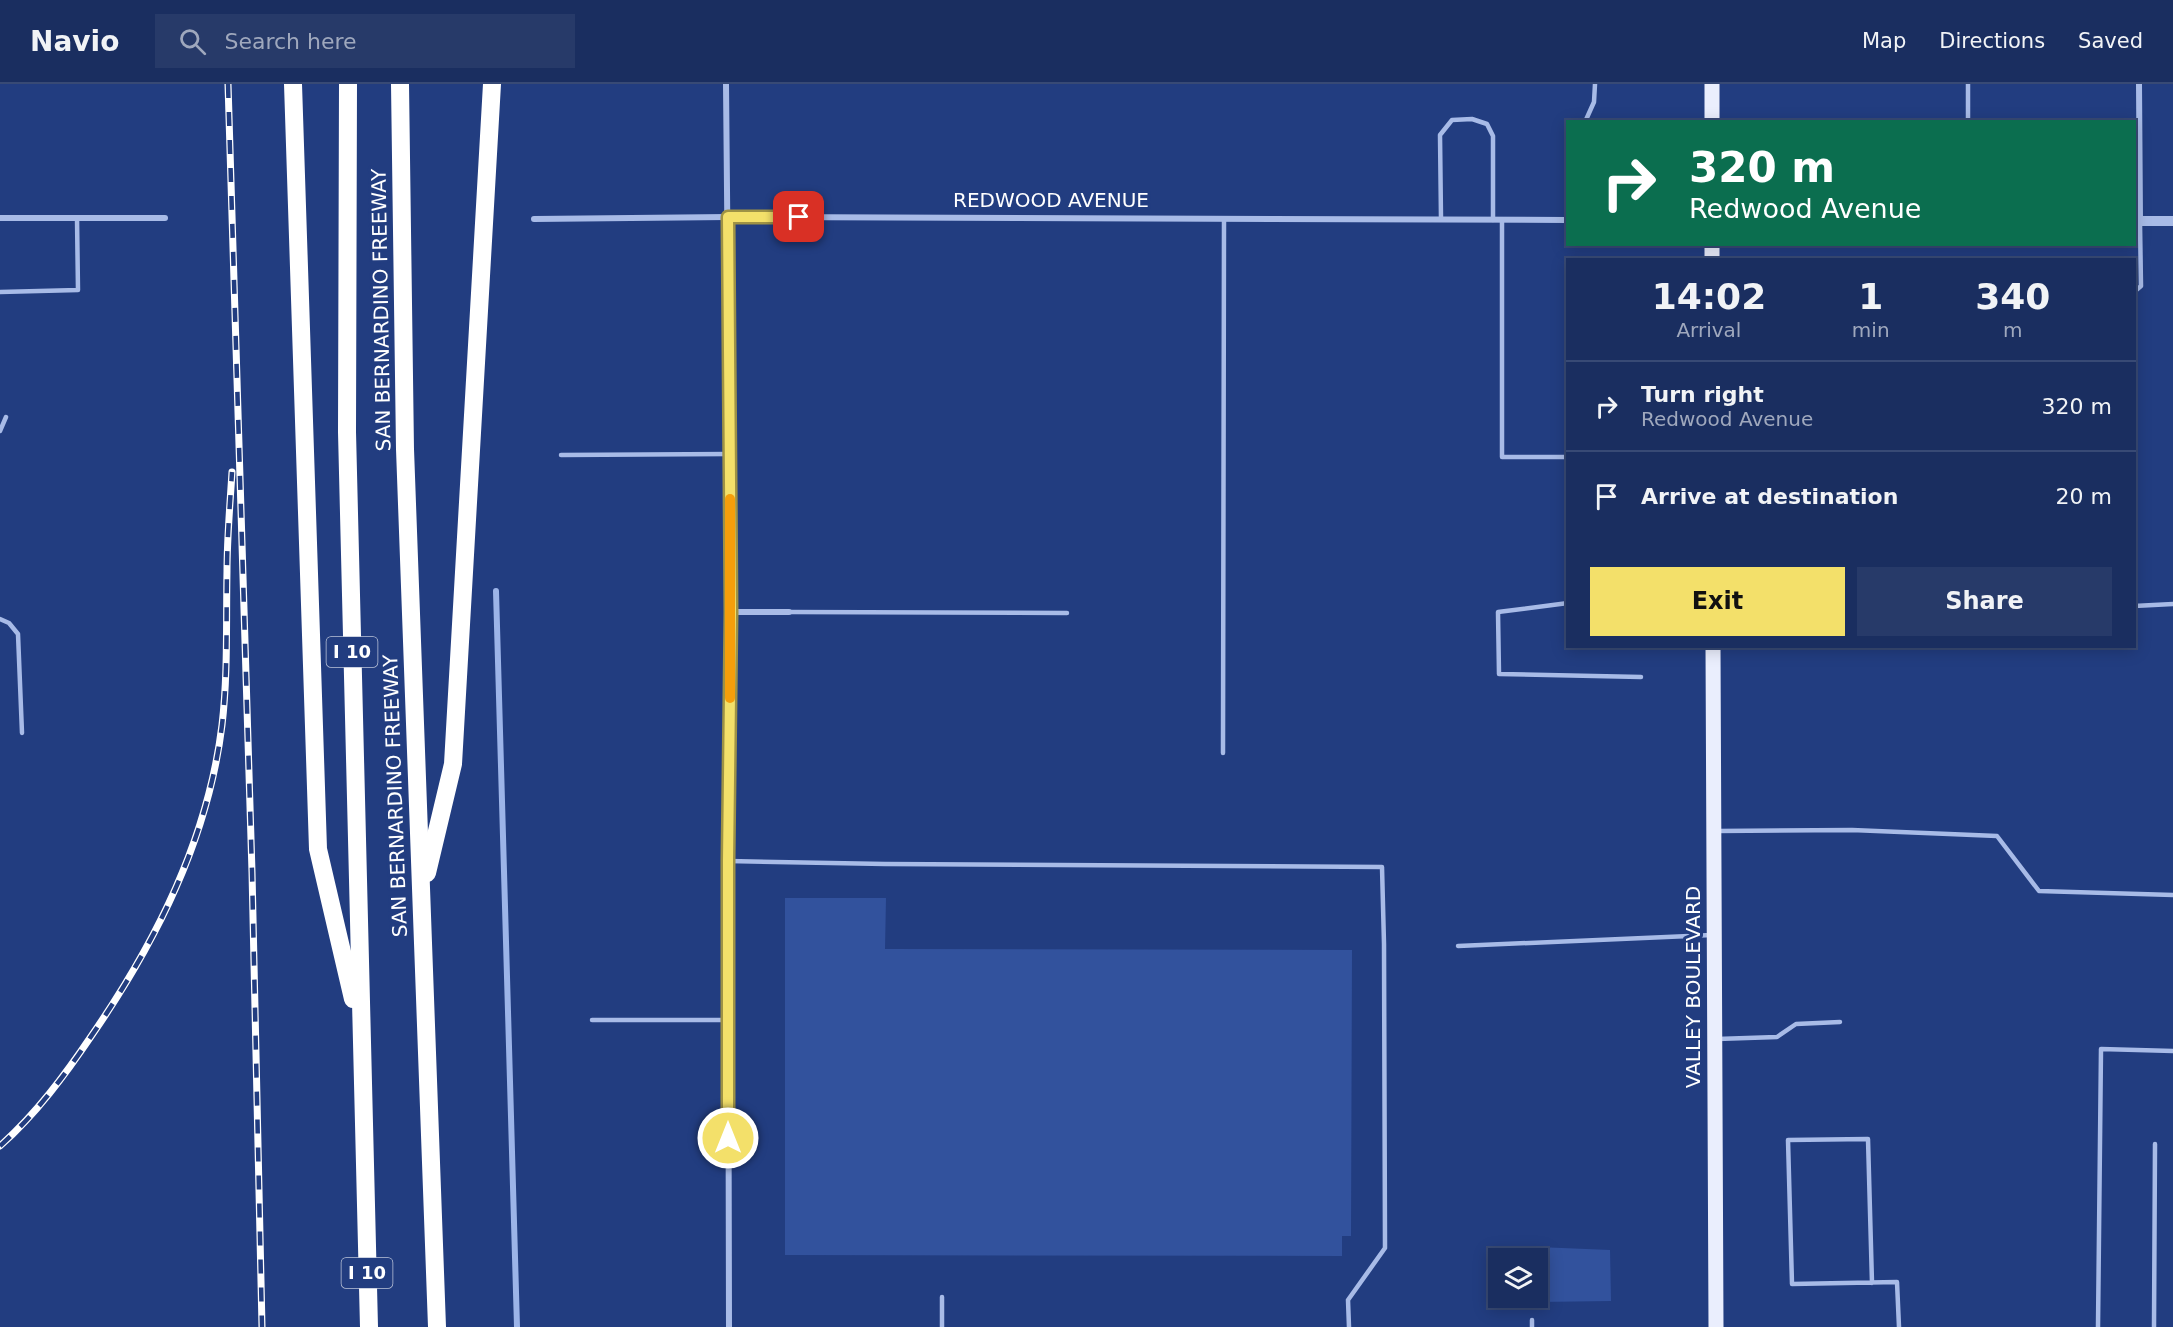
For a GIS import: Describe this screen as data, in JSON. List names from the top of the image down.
{
  "streets": {
    "highway": ["SAN BERNARDINO FREEWAY", "I 10"],
    "main road": ["VALLEY BOULEVARD"],
    "street": ["REDWOOD AVENUE"]
  },
  "page": {
    "header": "Navio",
    "search": "Search here",
    "nav": ["Map", "Directions", "Saved"],
    "turn": ["320 m", "Redwood Avenue"],
    "eta": [
      "14:02",
      "Arrival",
      "1",
      "min",
      "340",
      "m"
    ],
    "list": [
      {
        "name": "Turn right",
        "note": "Redwood Avenue",
        "value": "320 m"
      },
      {
        "name": "Arrive at destination",
        "value": "20 m"
      }
    ],
    "buttons": ["Exit", "Share"]
  }
}
